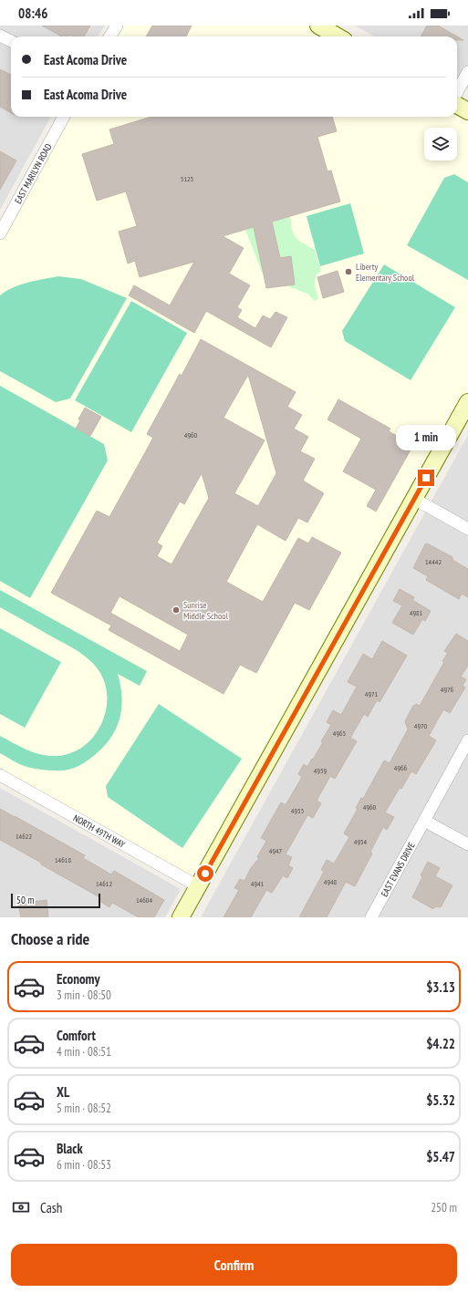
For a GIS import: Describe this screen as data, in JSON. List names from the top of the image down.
{
  "streets": {
    "street": ["EAST MARILYN ROAD", "NORTH 49TH WAY", "EAST EVANS DRIVE"]
  },
  "places": ["Liberty Elementary School", "Sunrise Middle School"],
  "house_numbers": [
    "5125",
    "4960",
    "14442",
    "4981",
    "4976",
    "4971",
    "4970",
    "4965",
    "4966",
    "4959",
    "4960",
    "4953",
    "14622",
    "4954",
    "4947",
    "14618",
    "4948",
    "14612",
    "4941",
    "14604"
  ],
  "scale_bar": "50 m",
  "page": {
    "status": "08:46",
    "banner": ["East Acoma Drive", "East Acoma Drive"],
    "bubble": "1 min",
    "scale": "50 m",
    "heading": "Choose a ride",
    "list": [
      {
        "name": "Economy",
        "note": "3 min · 08:50",
        "value": "$3.13"
      },
      {
        "name": "Comfort",
        "note": "4 min · 08:51",
        "value": "$4.22"
      },
      {
        "name": "XL",
        "note": "5 min · 08:52",
        "value": "$5.32"
      },
      {
        "name": "Black",
        "note": "6 min · 08:53",
        "value": "$5.47"
      }
    ],
    "pay": ["Cash", "250 m"],
    "buttons": "Confirm"
  }
}
